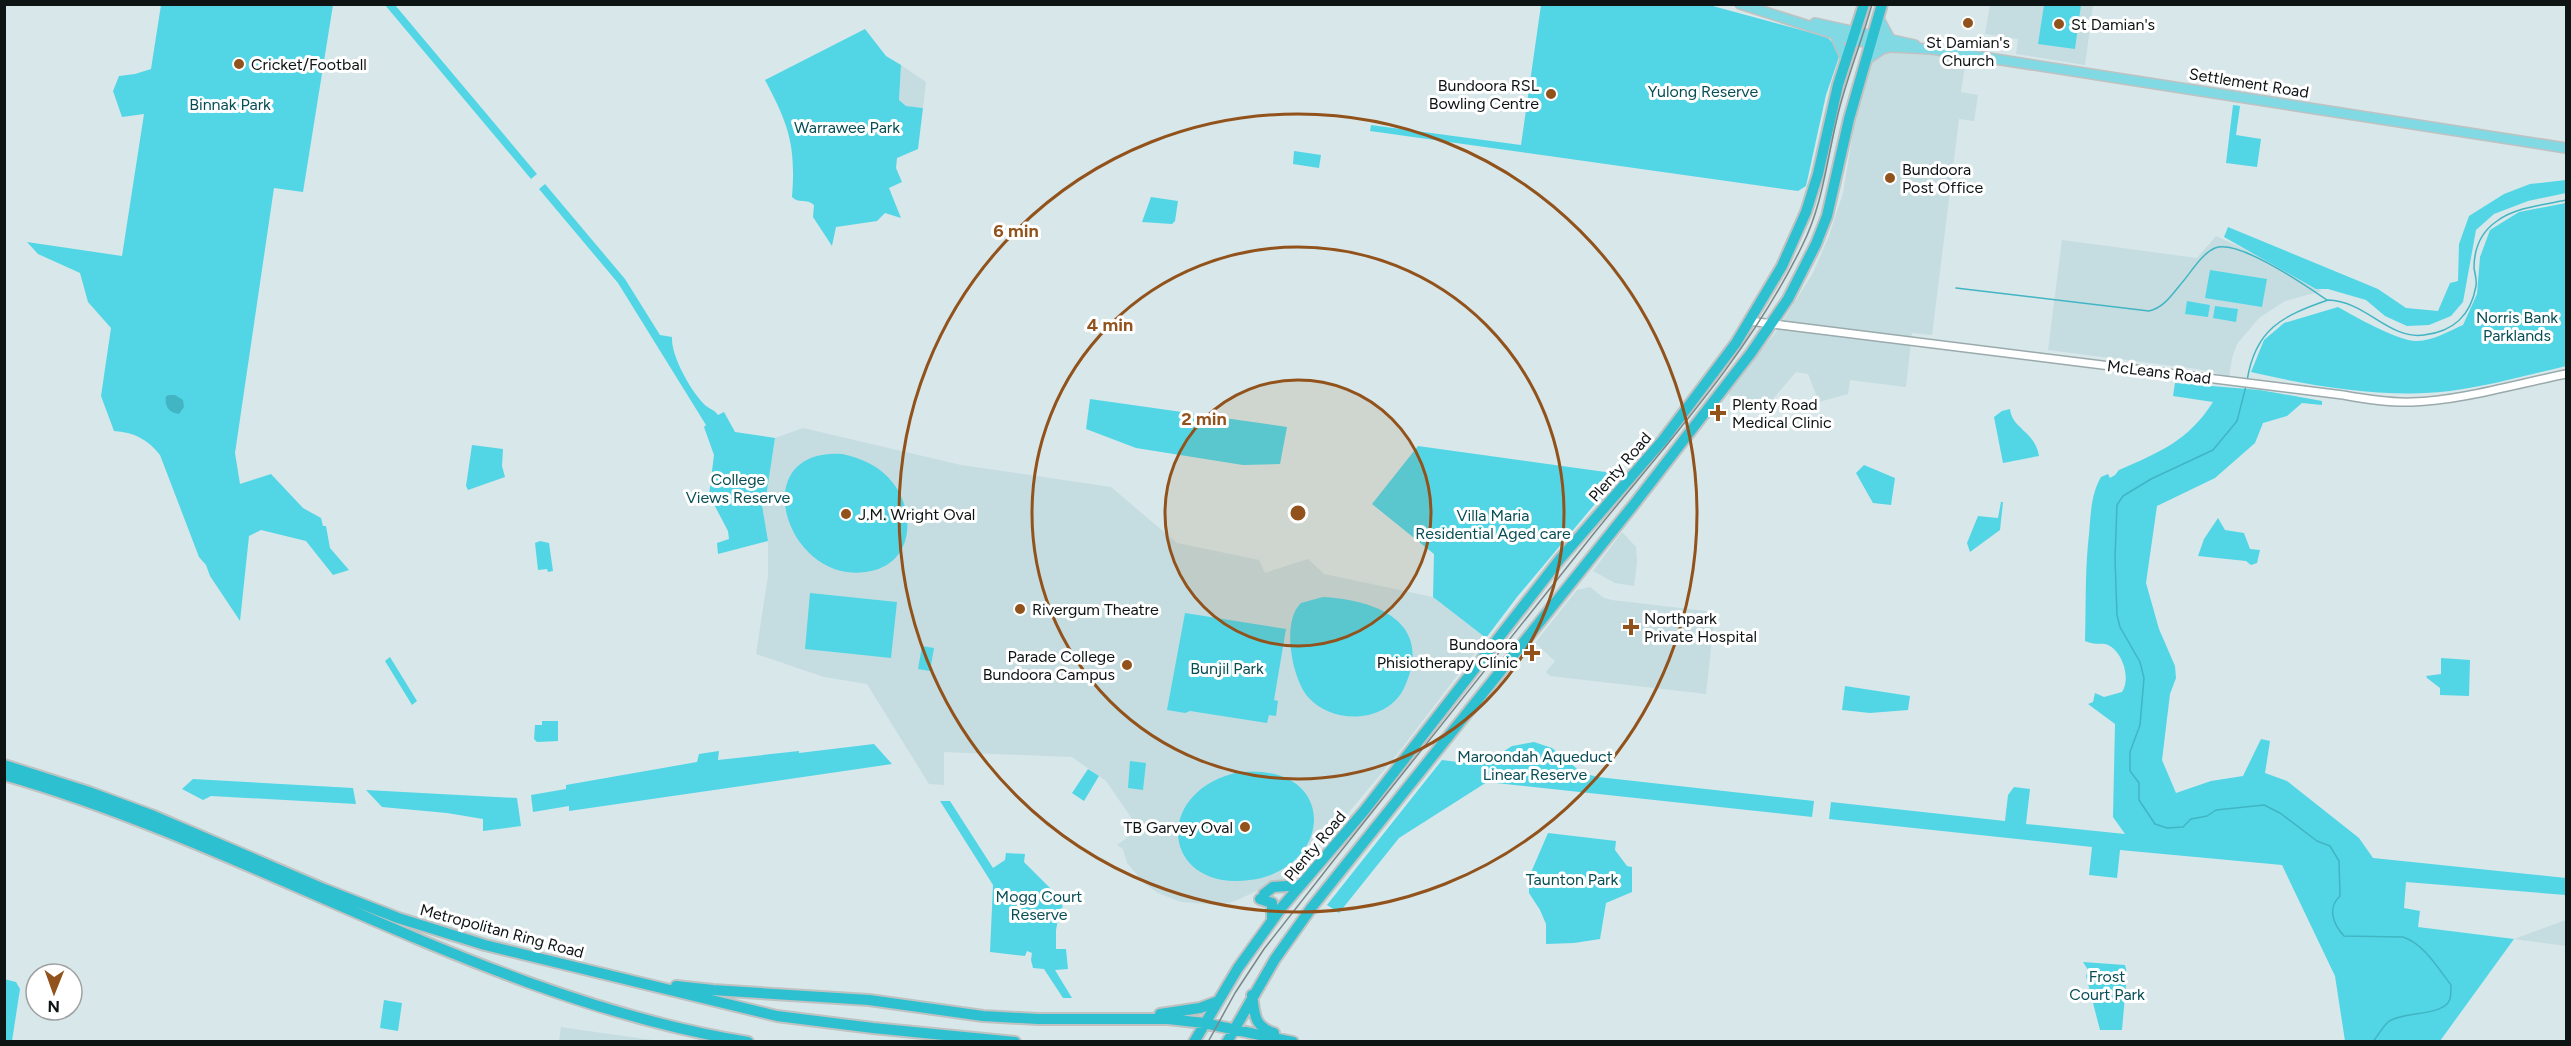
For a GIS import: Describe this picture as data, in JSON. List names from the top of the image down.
{
  "streets": {
    "highway": ["Plenty Road", "Metropolitan Ring Road"],
    "main road": ["Settlement Road"],
    "street": ["McLeans Road"]
  },
  "crossings": [
    ["Settlement Road", "Plenty Road"],
    ["McLeans Road", "Plenty Road"]
  ],
  "parks": [
    "Yulong Reserve",
    "Binnak Park",
    "Warrawee Park",
    "Norris Bank Parklands",
    "College Views Reserve",
    "Villa Maria Residential Aged care",
    "Bunjil Park",
    "Maroondah Aqueduct Linear Reserve",
    "Taunton Park",
    "Mogg Court Reserve",
    "Frost Court Park"
  ],
  "places": {
    "other": [
      "St Damian's Church",
      "St Damian's",
      "Cricket/Football",
      "Bundoora RSL Bowling Centre",
      "Bundoora Post Office",
      "J.M. Wright Oval",
      "Rivergum Theatre",
      "Parade College Bundoora Campus",
      "TB Garvey Oval"
    ],
    "health": ["Plenty Road Medical Clinic", "Northpark Private Hospital", "Bundoora Phisiotherapy Clinic"]
  },
  "north": "bottom",
  "rings": ["6 min", "4 min", "2 min"]
}
